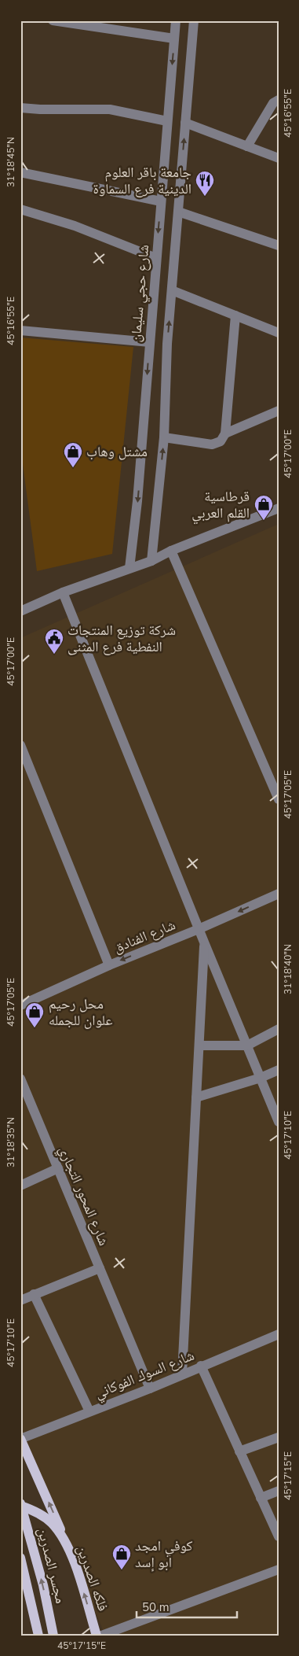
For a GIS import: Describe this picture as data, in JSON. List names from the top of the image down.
{
  "streets": {
    "main road": ["مجسر الصدرين", "فلكه الصدرين"],
    "street": [
      "شارع حجي سليمان",
      "شارع الفنادق",
      "شارع المحور التجاري",
      "شارع السوك الفوكاني"
    ]
  },
  "crossings": [
    ["شارع المحور التجاري", "شارع السوك الفوكاني"],
    ["مجسر الصدرين", "فلكه الصدرين"]
  ],
  "one_way": ["شارع الفنادق", "فلكه الصدرين"],
  "places": {
    "restaurant": ["جامعة باقر العلوم الدينية فرع السماوة"],
    "shop": [
      "مشتل وهاب",
      "قرطاسية القلم العربي",
      "محل رحيم علوان للجمله",
      "كوفي امجد ابو إسد"
    ],
    "public building": ["شركة توزيع المنتجات النفطية فرع المثنى"]
  },
  "scale_bar": "50 m",
  "coordinates": [
    "45°16'55\"E",
    "31°18'45\"N",
    "45°17'00\"E",
    "45°17'05\"E",
    "31°18'40\"N",
    "45°17'10\"E",
    "31°18'35\"N",
    "45°17'15\"E"
  ]
}
